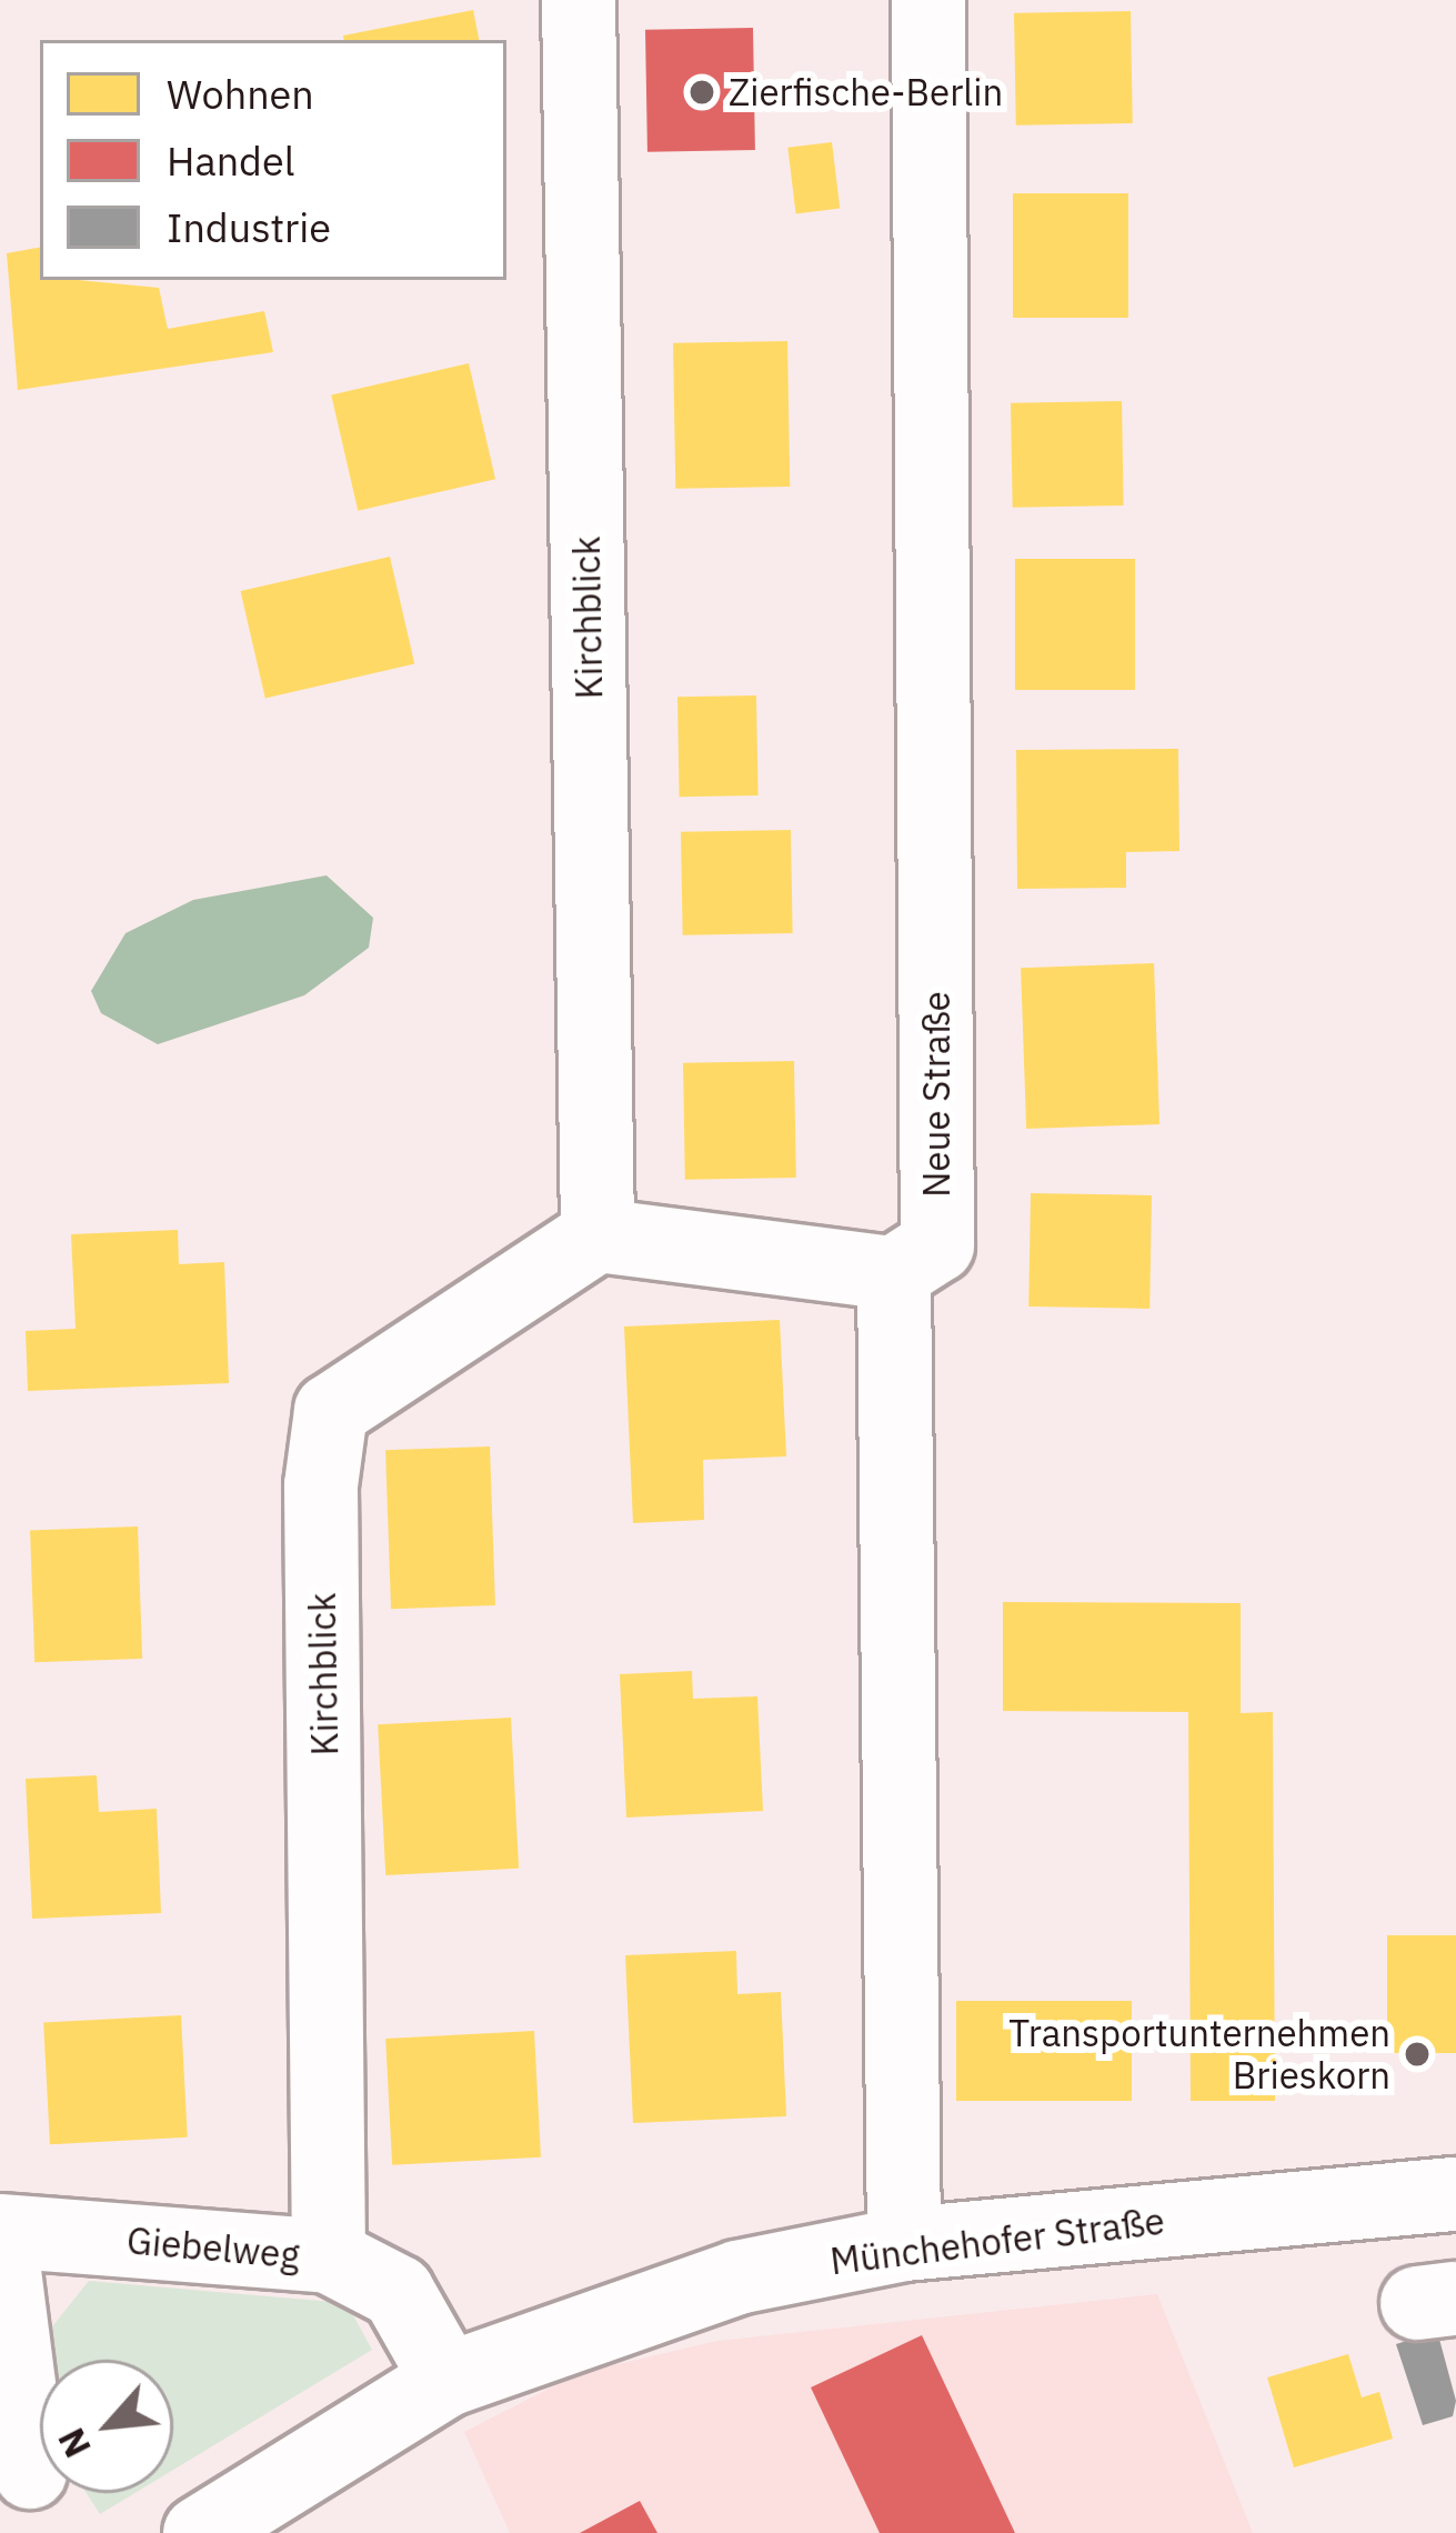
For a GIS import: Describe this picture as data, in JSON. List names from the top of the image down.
{
  "streets": {
    "street": [
      "Kirchblick",
      "Neue Straße",
      "Münchehofer Straße",
      "Giebelweg"
    ]
  },
  "crossings": [
    ["Kirchblick", "Giebelweg"],
    ["Münchehofer Straße", "Giebelweg"]
  ],
  "places": ["Zierfische-Berlin", "Transportunternehmen Brieskorn"],
  "legend": ["Wohnen", "Handel", "Industrie"],
  "north": "bottom left"
}
